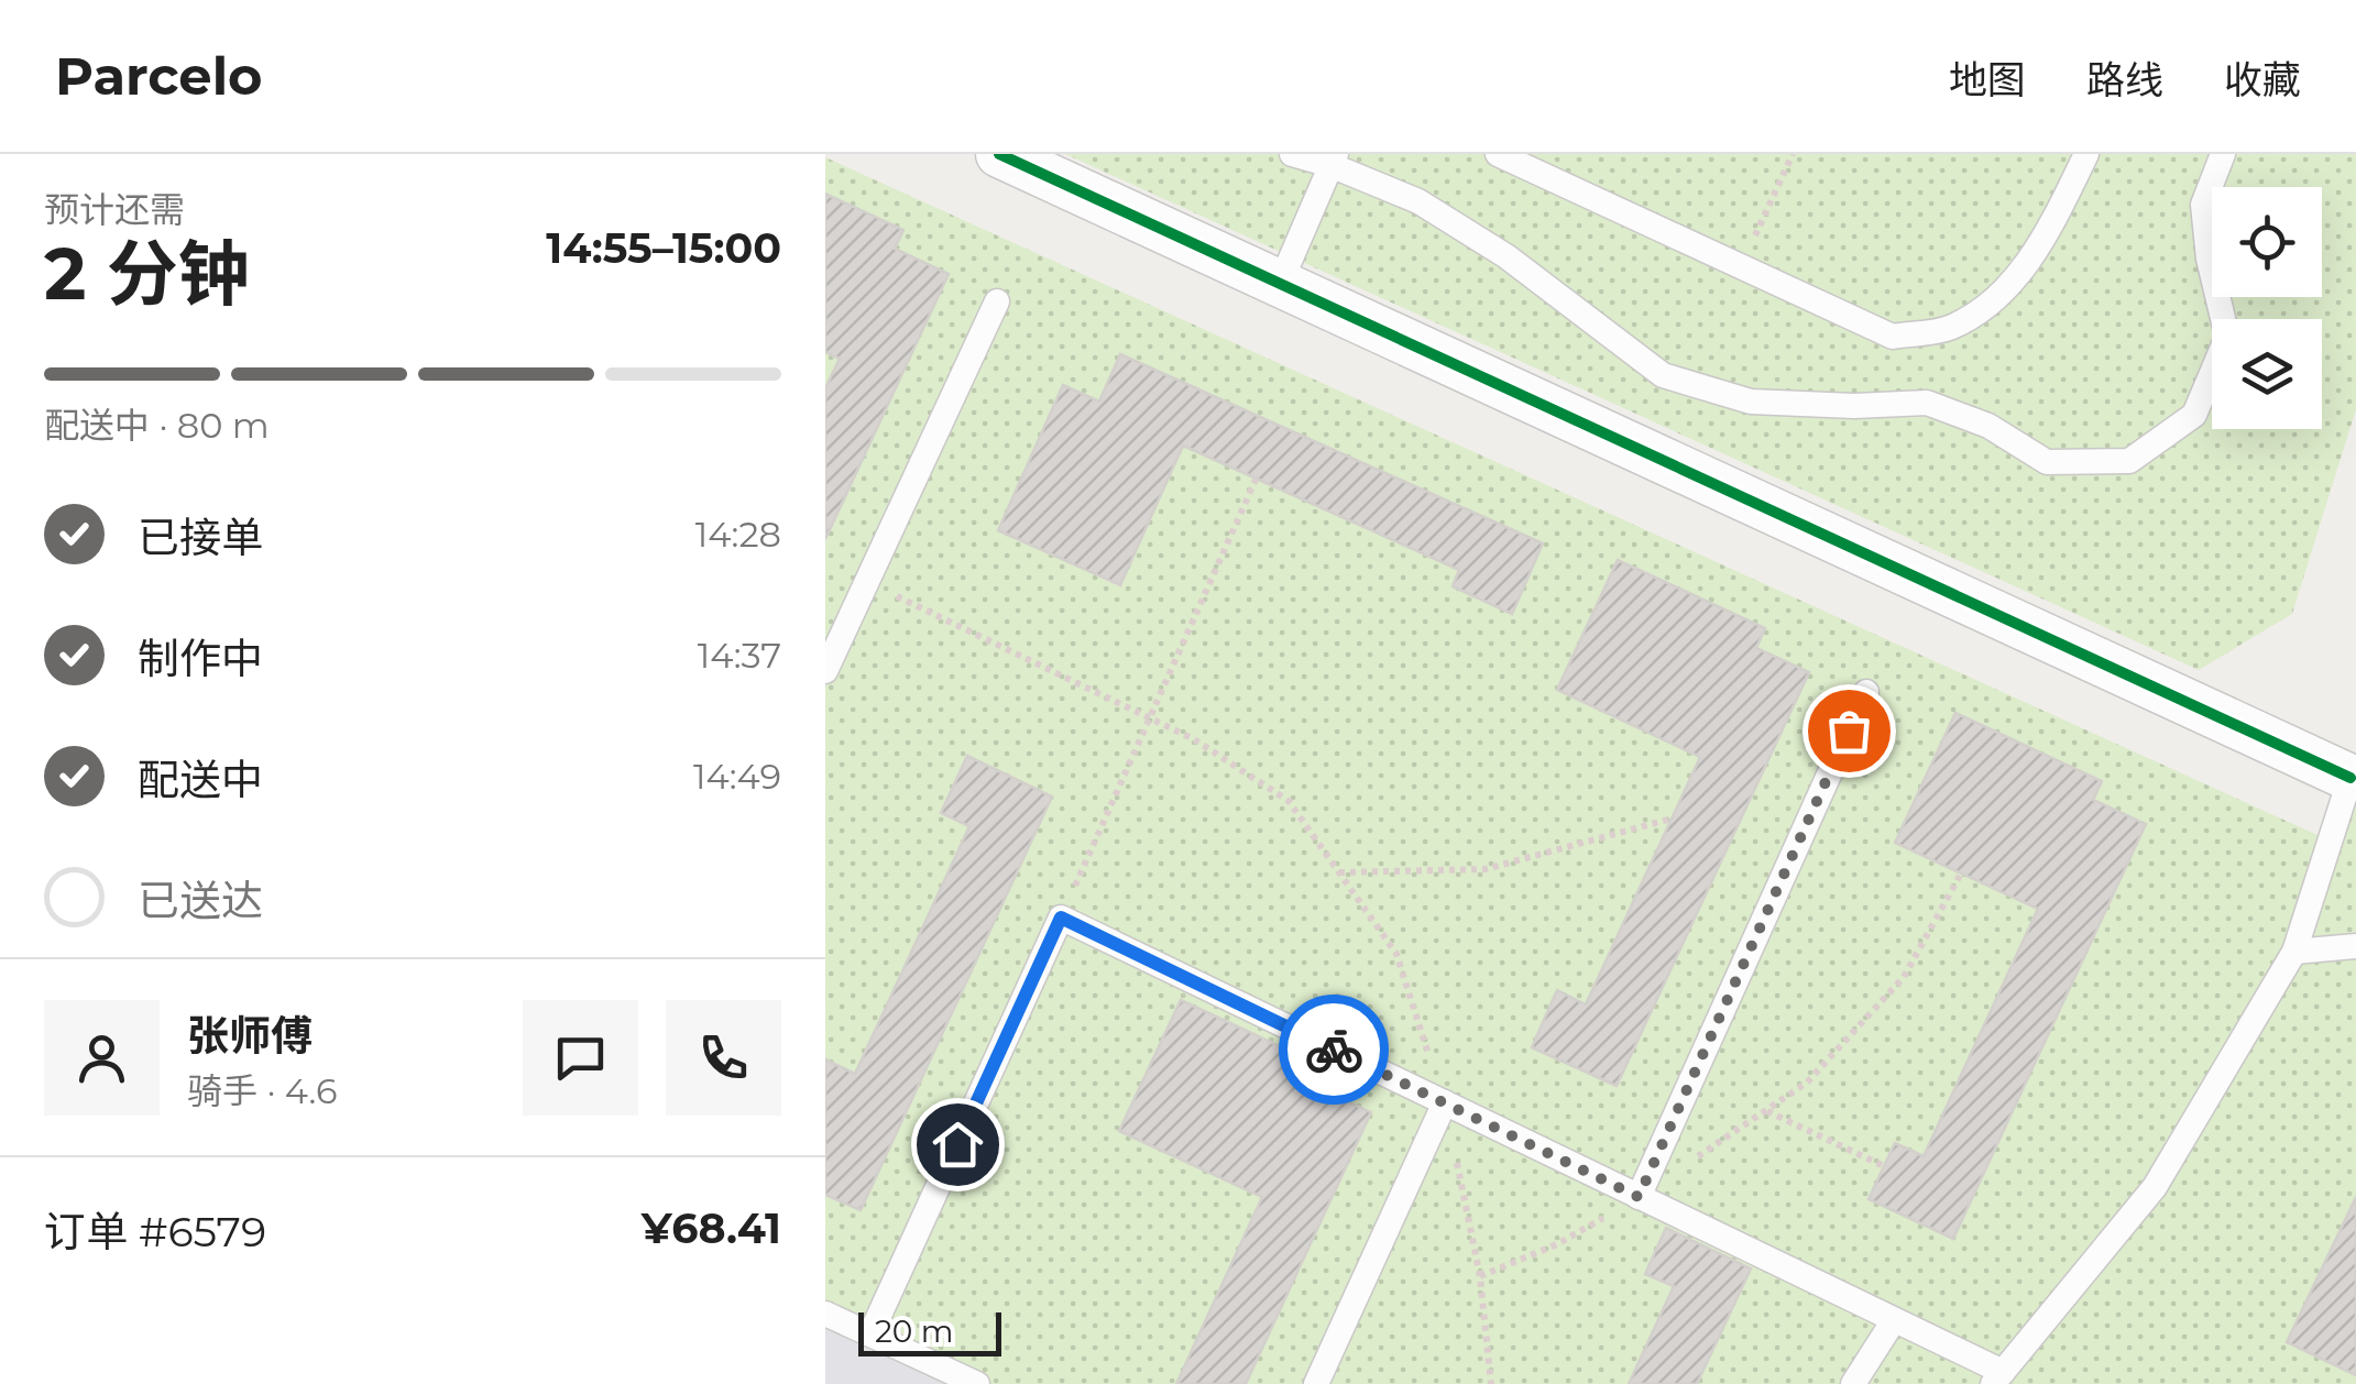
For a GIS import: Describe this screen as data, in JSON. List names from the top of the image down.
{
  "scale_bar": "20 m",
  "page": {
    "header": "Parcelo",
    "nav": ["地图", "路线", "收藏"],
    "heading": ["2 分钟", "预计还需", "14:55–15:00"],
    "panel": [
      "张师傅",
      "骑手 · 4.6",
      "订单 #6579",
      "¥68.41"
    ],
    "bar": "配送中 · 80 m",
    "list": [
      ["已接单", "14:28"],
      ["制作中", "14:37"],
      ["配送中", "14:49"],
      "已送达"
    ],
    "scale": "20 m"
  }
}
